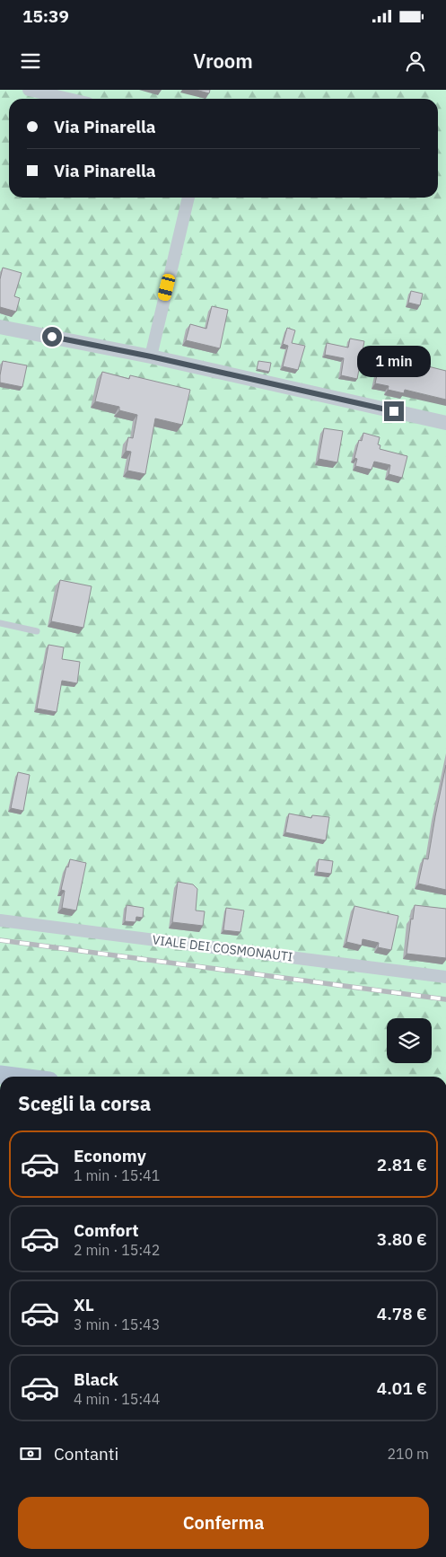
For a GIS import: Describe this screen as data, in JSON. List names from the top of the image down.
{
  "streets": {
    "street": ["VIALE DEI COSMONAUTI"]
  },
  "page": {
    "status": "15:39",
    "header": "Vroom",
    "banner": ["Via Pinarella", "Via Pinarella"],
    "bubble": "1 min",
    "heading": "Scegli la corsa",
    "list": [
      {
        "name": "Economy",
        "note": "1 min · 15:41",
        "value": "2.81 €"
      },
      {
        "name": "Comfort",
        "note": "2 min · 15:42",
        "value": "3.80 €"
      },
      {
        "name": "XL",
        "note": "3 min · 15:43",
        "value": "4.78 €"
      },
      {
        "name": "Black",
        "note": "4 min · 15:44",
        "value": "4.01 €"
      }
    ],
    "pay": ["Contanti", "210 m"],
    "buttons": "Conferma"
  }
}
